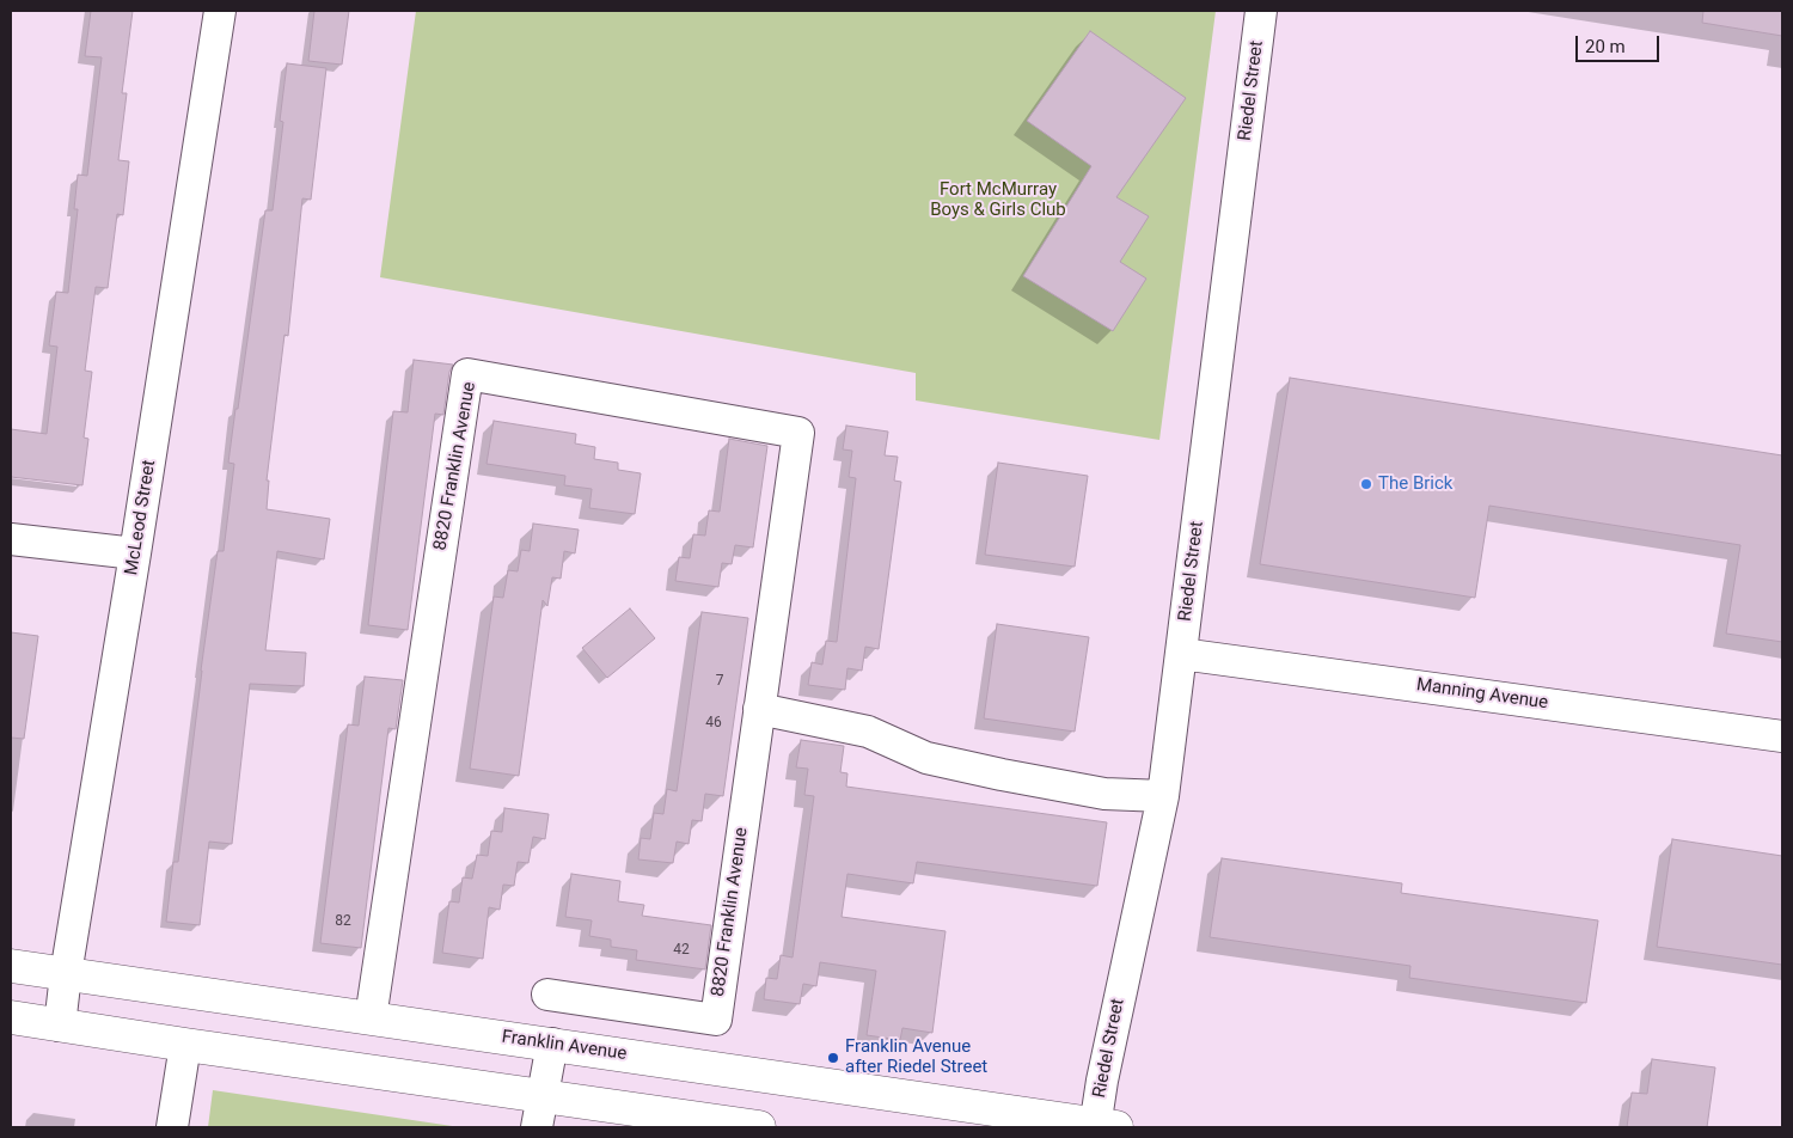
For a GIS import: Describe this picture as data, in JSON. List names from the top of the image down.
{
  "streets": {
    "main road": ["Franklin Avenue"],
    "street": [
      "Riedel Street",
      "8820 Franklin Avenue",
      "McLeod Street",
      "Manning Avenue"
    ]
  },
  "crossings": [
    ["Riedel Street", "Manning Avenue"],
    ["Riedel Street", "Franklin Avenue"],
    ["8820 Franklin Avenue", "Franklin Avenue"],
    ["McLeod Street", "Franklin Avenue"]
  ],
  "parks": ["Fort McMurray Boys & Girls Club"],
  "places": ["The Brick", "Franklin Avenue after Riedel Street"],
  "house_numbers": [
    "7",
    "46",
    "82",
    "42"
  ],
  "scale_bar": "20 m"
}
